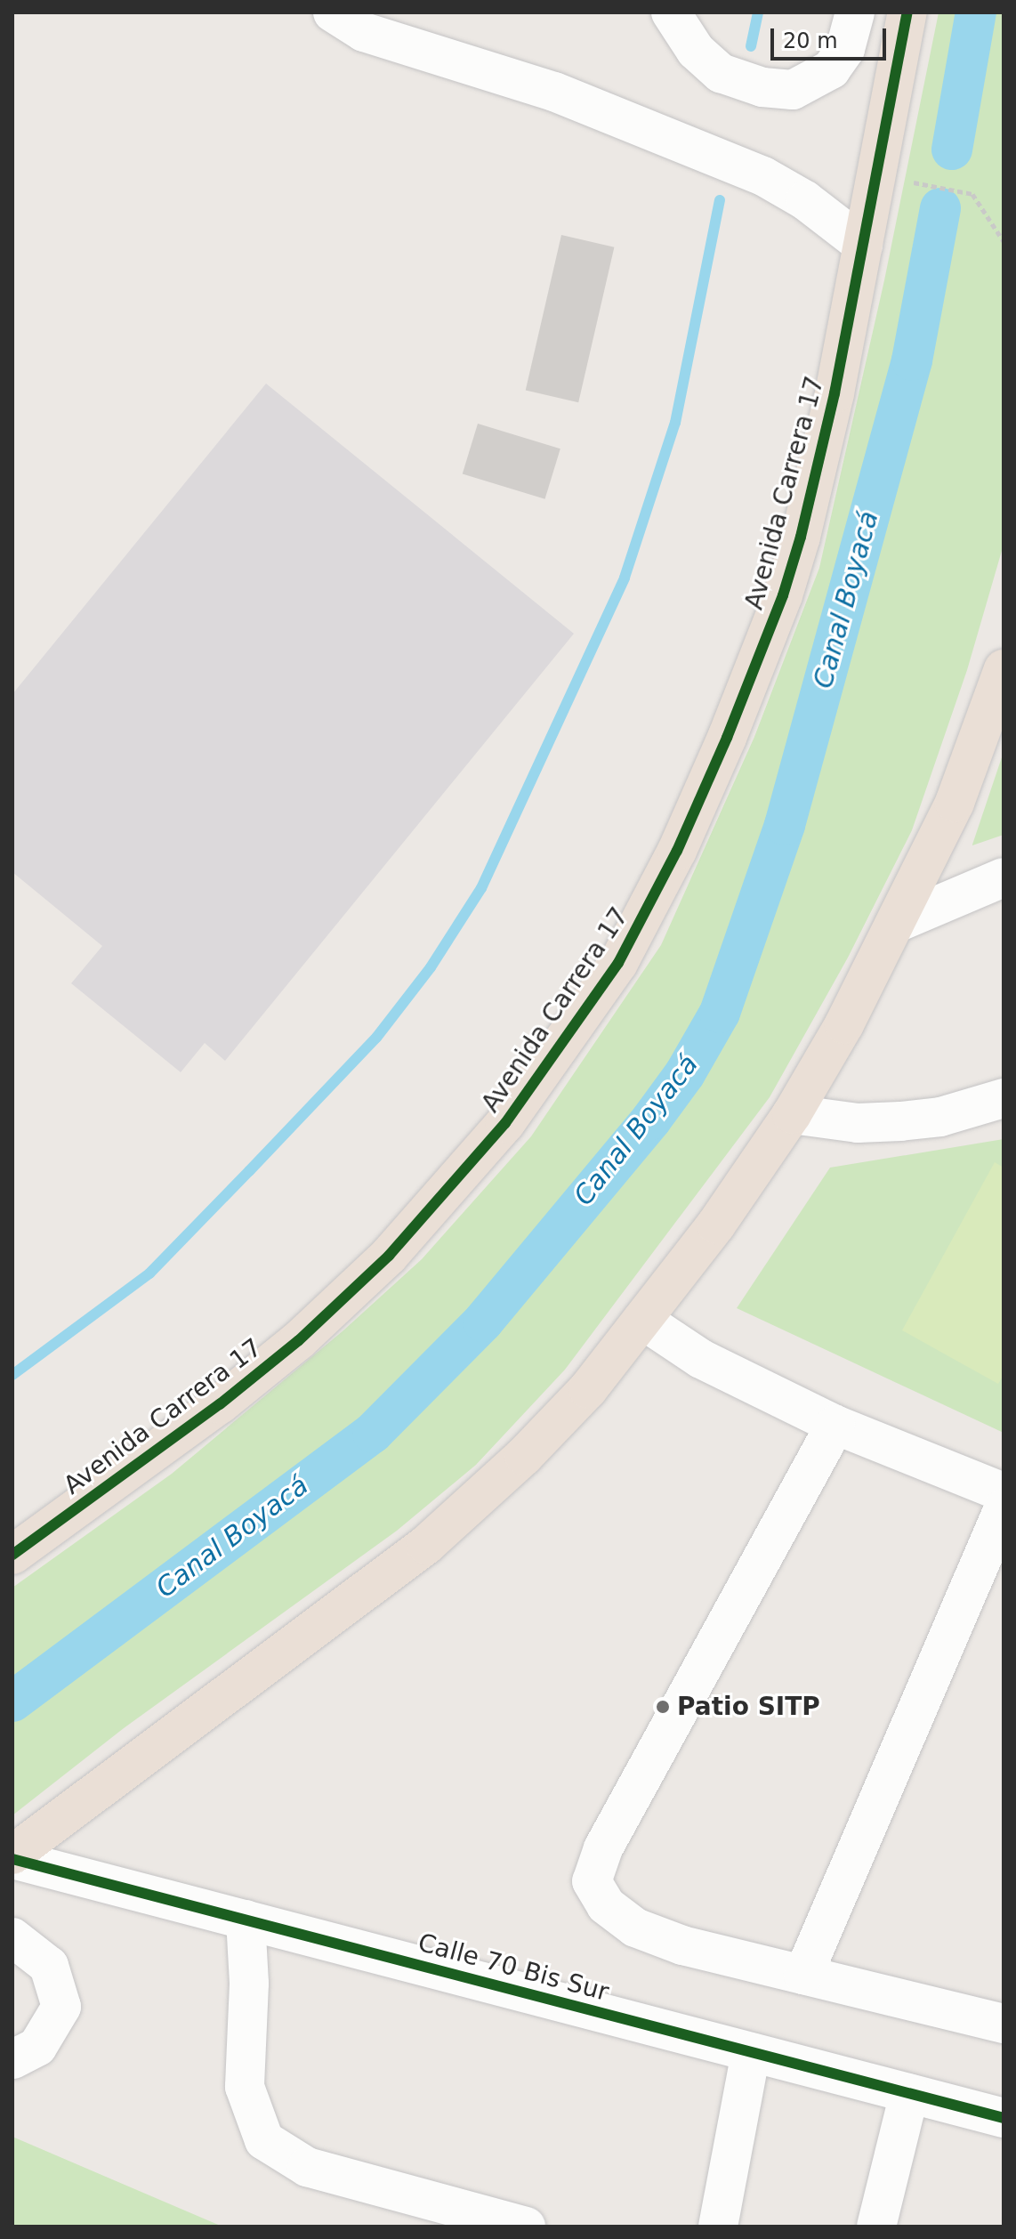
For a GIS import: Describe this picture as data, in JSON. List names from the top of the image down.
{
  "streets": {
    "highway": ["Avenida Carrera 17"],
    "street": ["Calle 70 Bis Sur"]
  },
  "water": ["Canal Boyacá"],
  "places": ["Patio SITP"],
  "scale_bar": "20 m"
}
